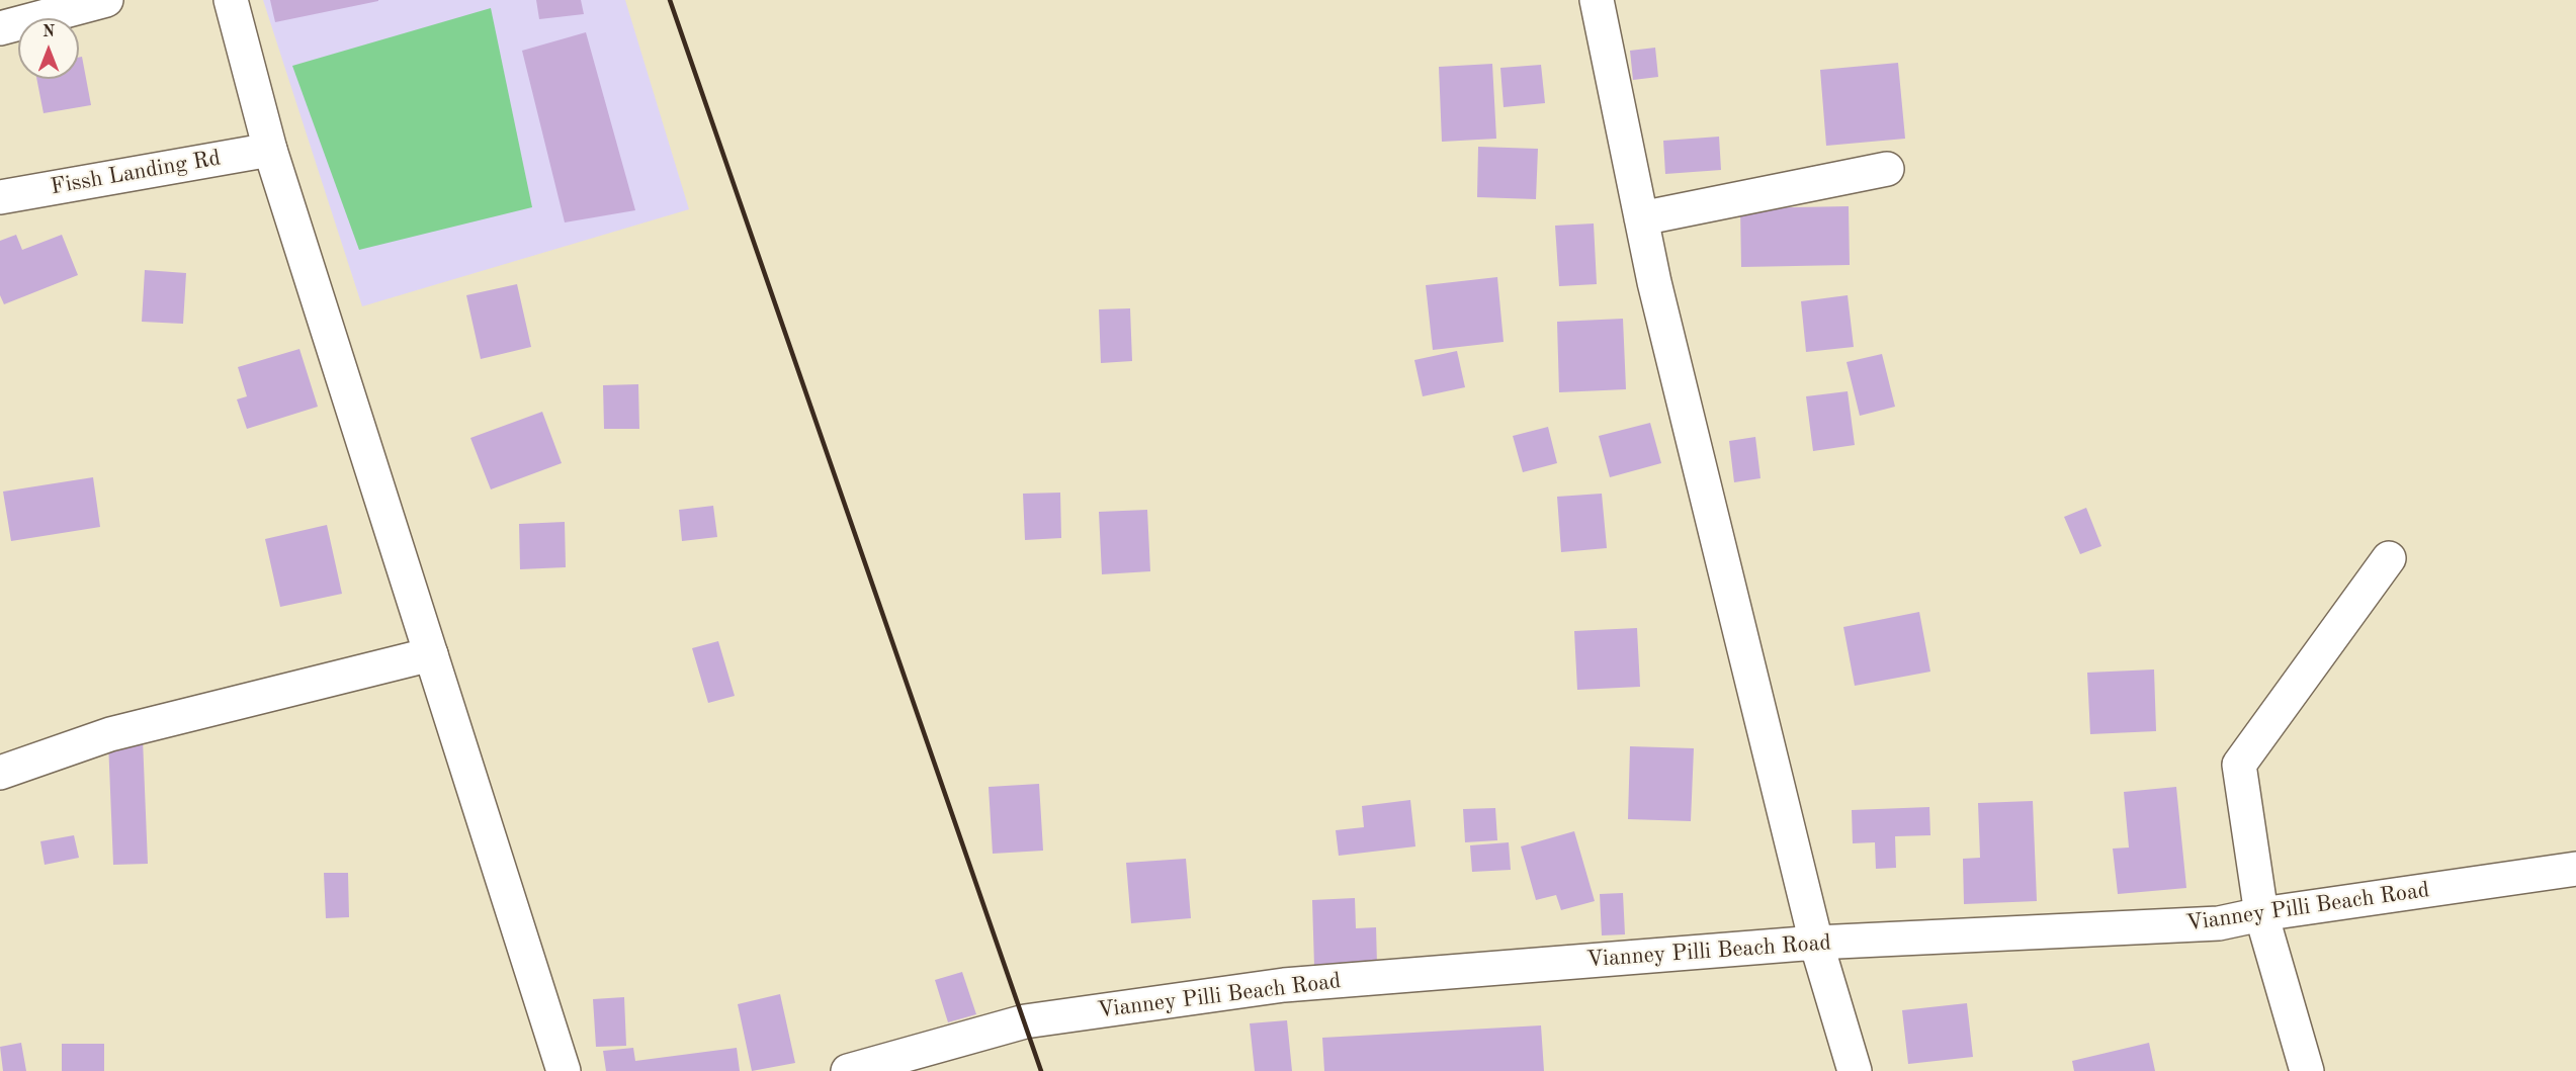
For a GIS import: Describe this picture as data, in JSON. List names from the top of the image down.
{
  "streets": {
    "street": ["Fissh Landing Rd", "Vianney Pilli Beach Road"]
  },
  "north": "top"
}
